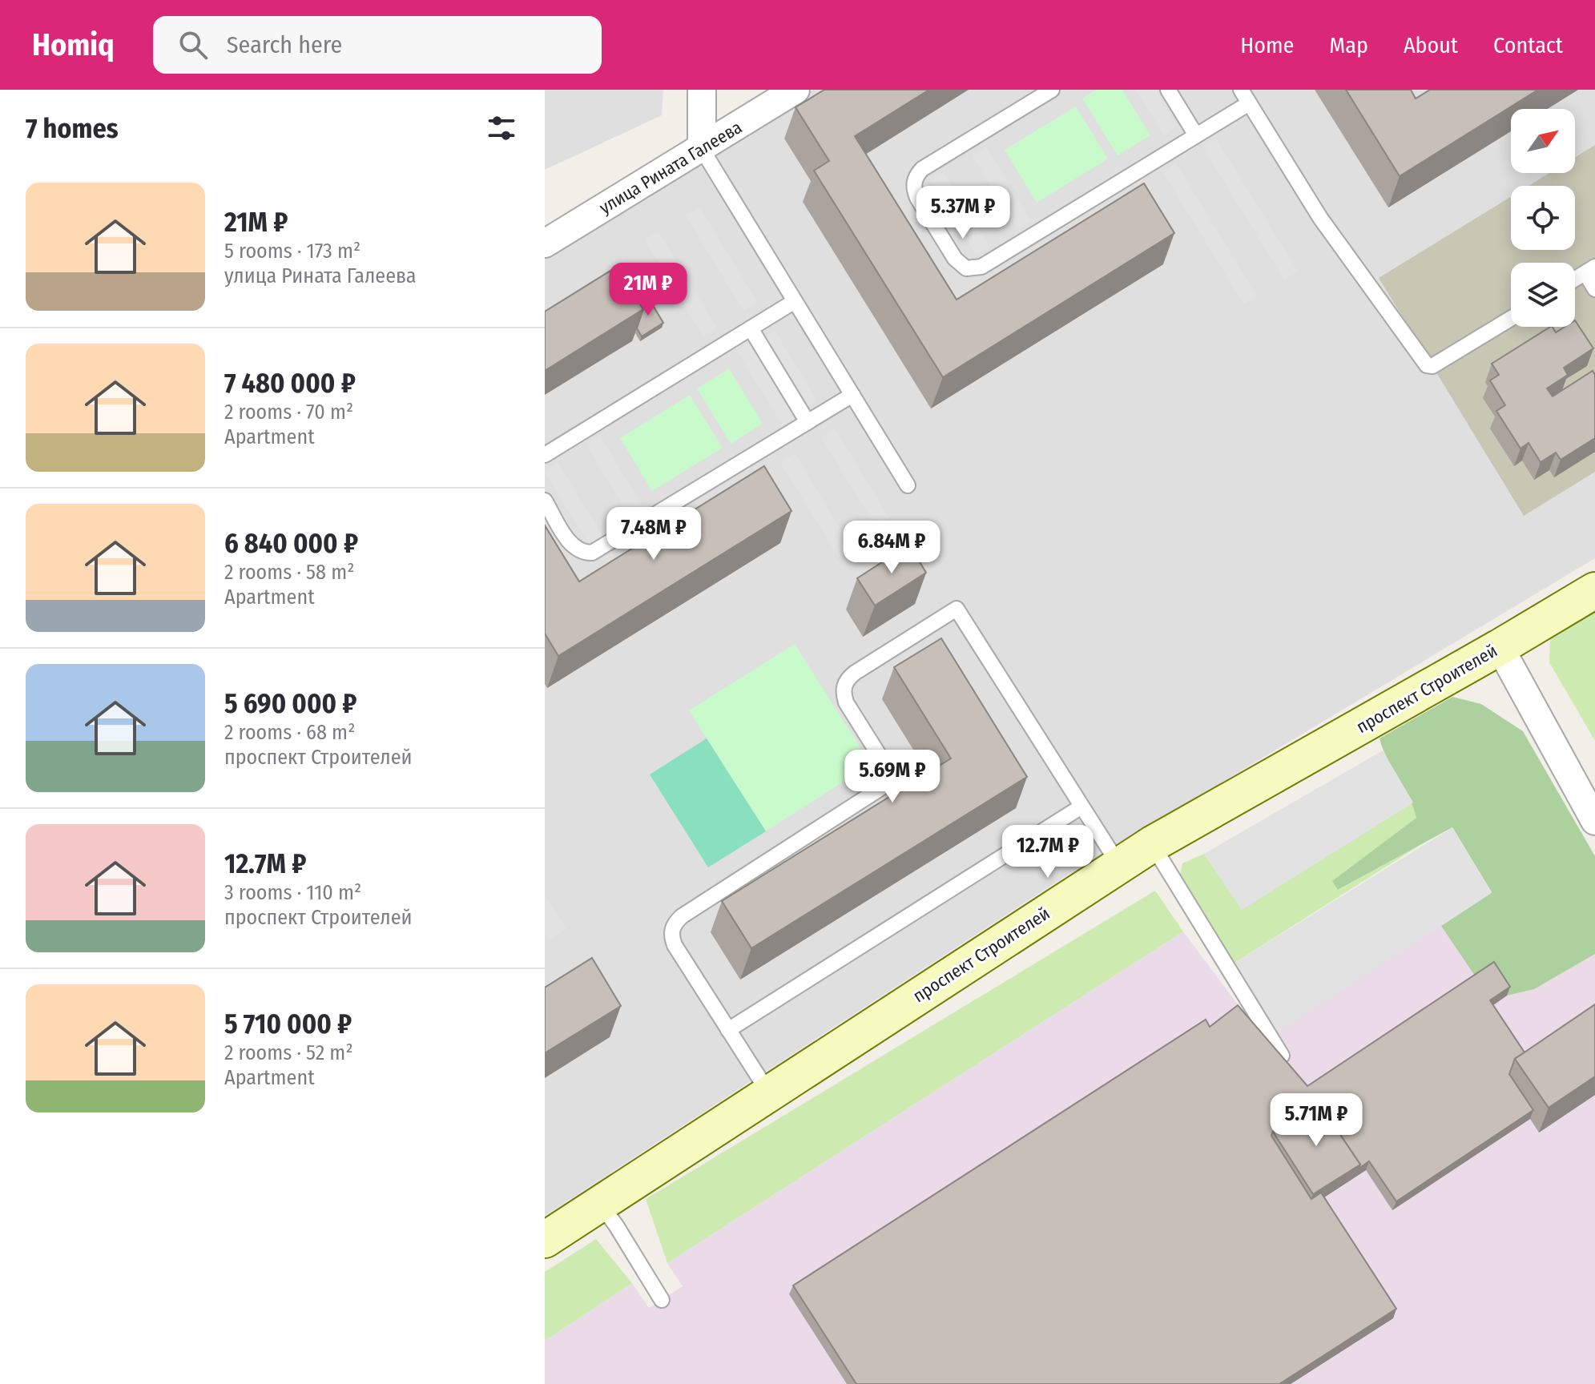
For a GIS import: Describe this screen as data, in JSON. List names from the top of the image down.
{
  "streets": {
    "street": ["улица Рината Галеева", "проспект Строителей"]
  },
  "north": "top right",
  "page": {
    "header": "Homiq",
    "search": "Search here",
    "nav": [
      "Home",
      "Map",
      "About",
      "Contact"
    ],
    "heading": "7 homes",
    "list": [
      {
        "name": "21M ₽",
        "note": "5 rooms · 173 m² · улица Рината Галеева"
      },
      {
        "name": "7 480 000 ₽",
        "note": "2 rooms · 70 m² · Apartment"
      },
      {
        "name": "6 840 000 ₽",
        "note": "2 rooms · 58 m² · Apartment"
      },
      {
        "name": "5 690 000 ₽",
        "note": "2 rooms · 68 m² · проспект Строителей"
      },
      {
        "name": "12.7M ₽",
        "note": "3 rooms · 110 m² · проспект Строителей"
      },
      {
        "name": "5 710 000 ₽",
        "note": "2 rooms · 52 m² · Apartment"
      }
    ],
    "price": [
      "5.37M ₽",
      "21M ₽",
      "7.48M ₽",
      "6.84M ₽",
      "5.69M ₽",
      "12.7M ₽",
      "5.71M ₽"
    ]
  }
}
